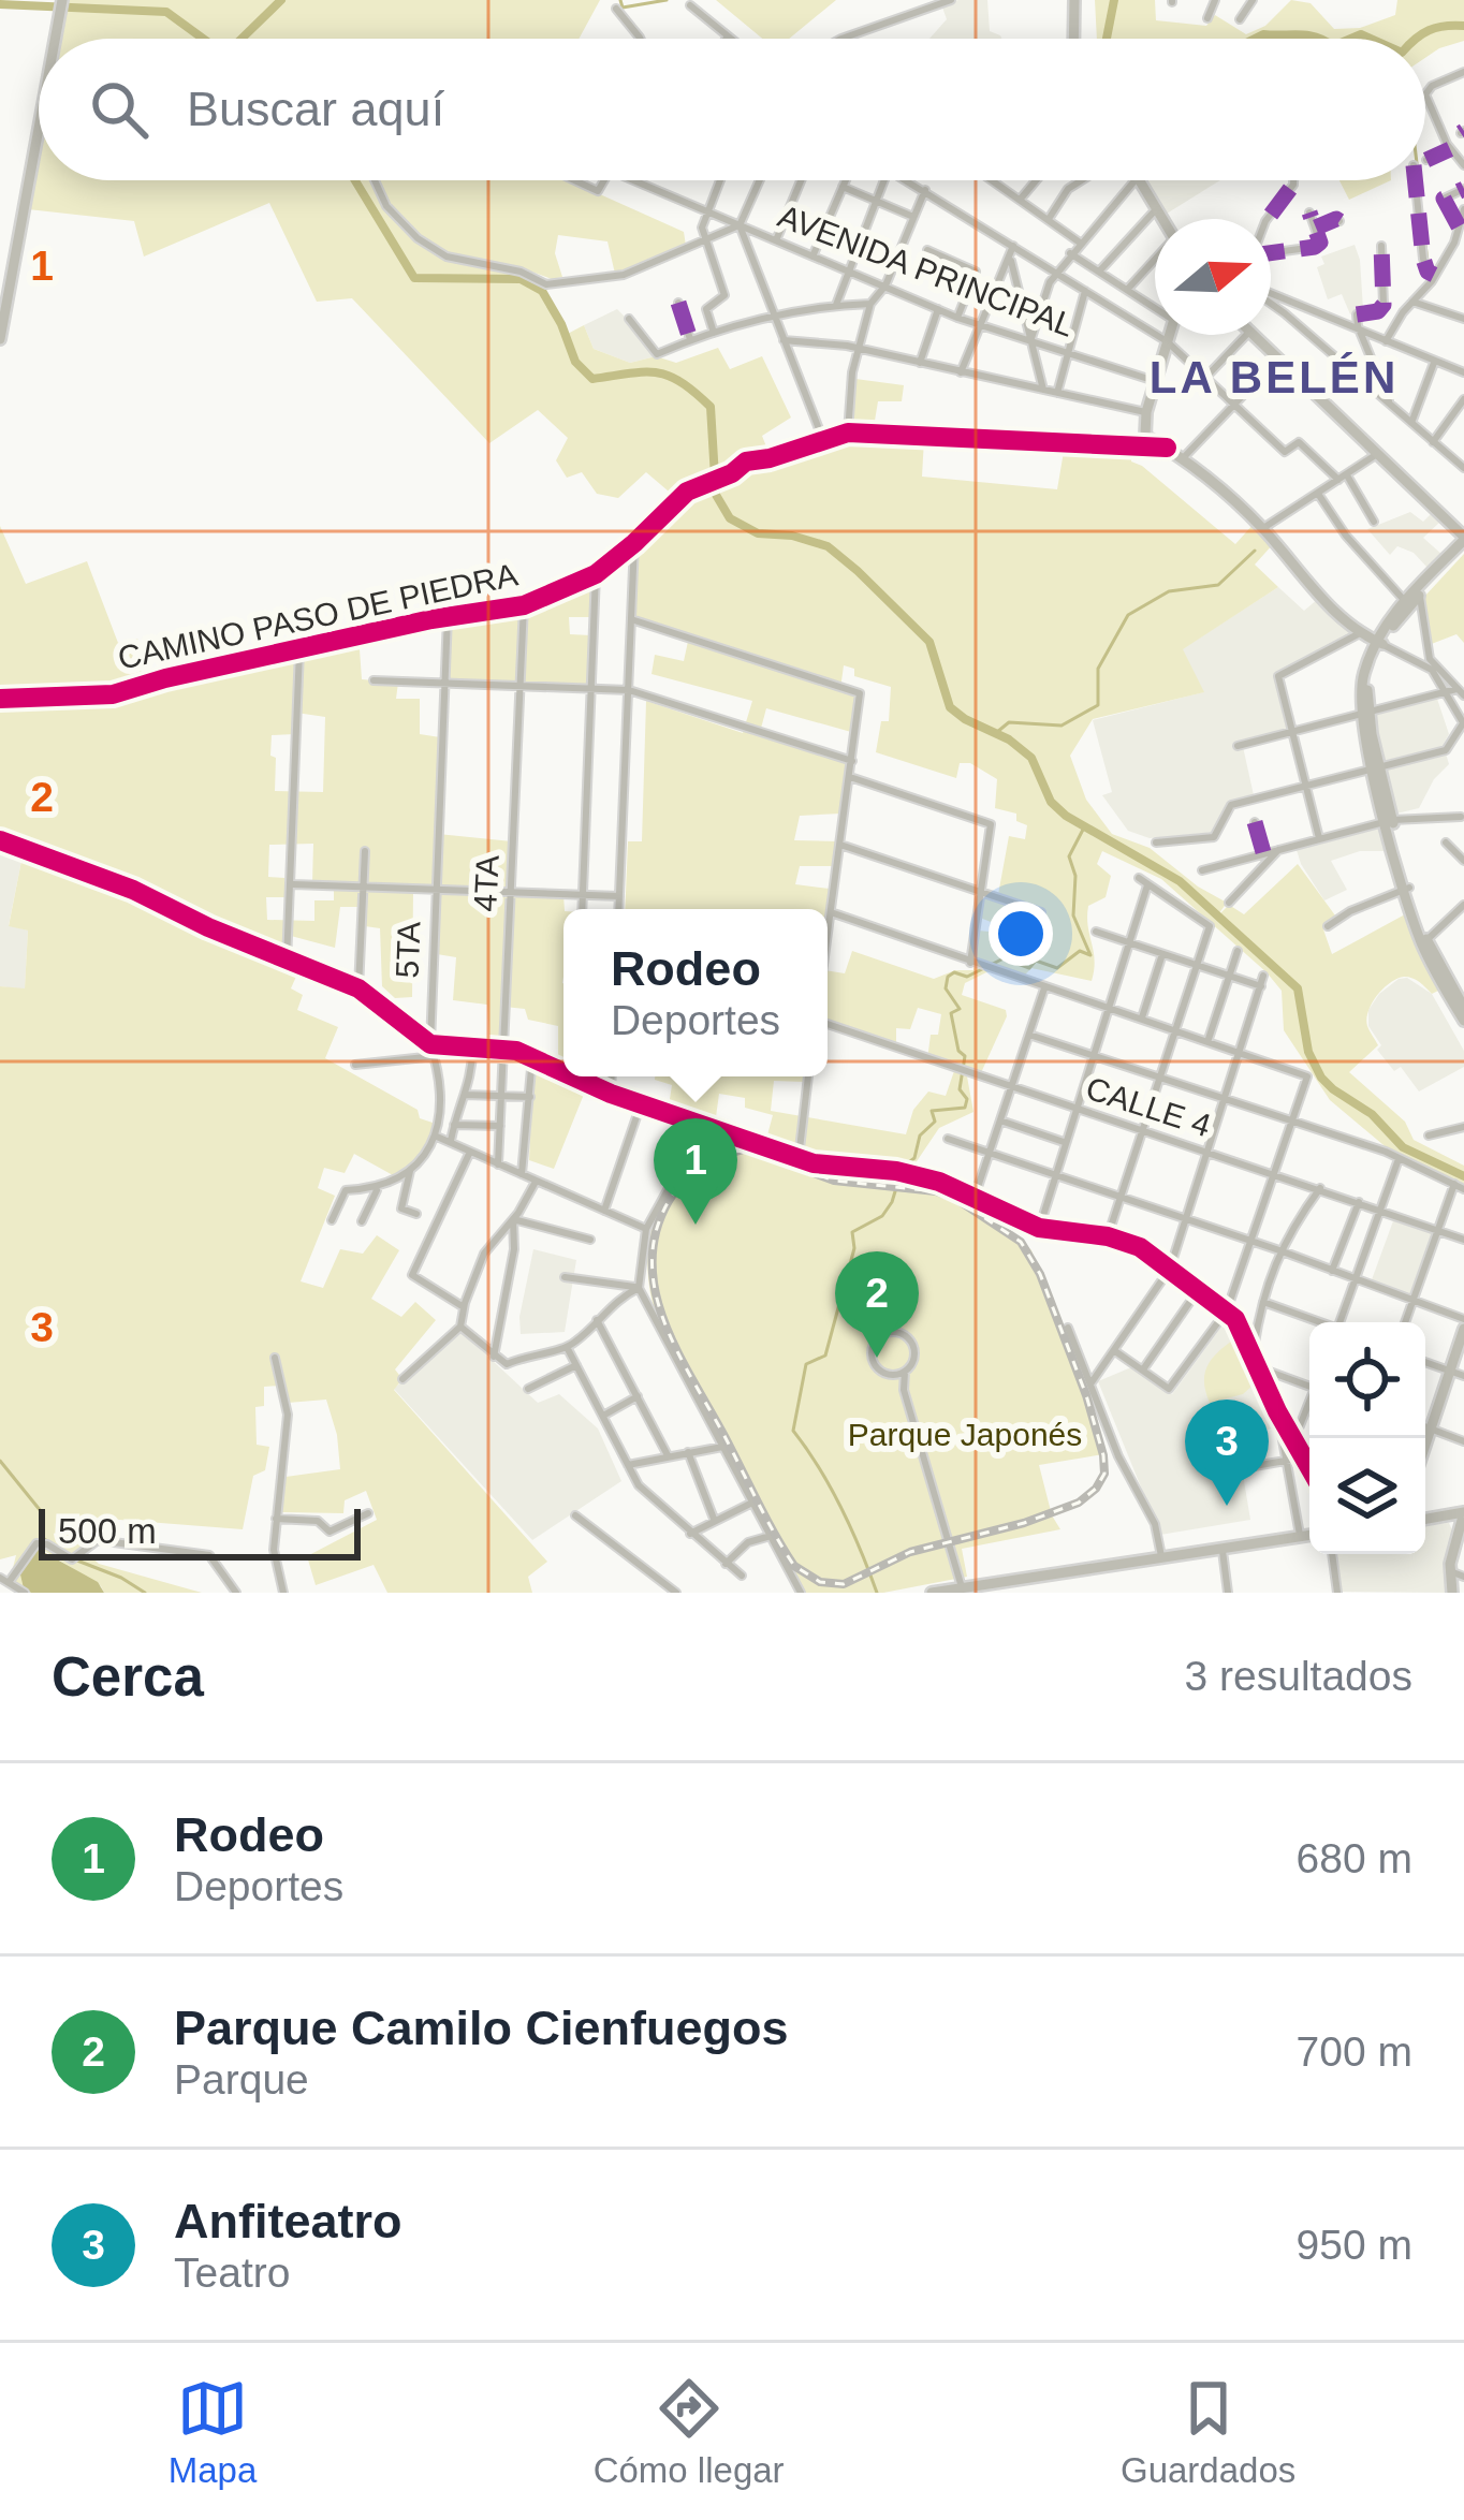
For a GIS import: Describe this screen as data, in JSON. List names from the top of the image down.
{
  "streets": {
    "street": [
      "AVENIDA PRINCIPAL",
      "CAMINO PASO DE PIEDRA",
      "4TA",
      "5TA",
      "CALLE 4"
    ]
  },
  "crossings": [
    ["CAMINO PASO DE PIEDRA", "4TA"],
    ["CAMINO PASO DE PIEDRA", "5TA"]
  ],
  "districts": ["LA BELÉN"],
  "parks": ["Parque Japonés"],
  "scale_bar": "500 m",
  "north": "right",
  "page": {
    "search": "Buscar aquí",
    "popup": ["Rodeo", "Deportes"],
    "pins": ["1", "2", "3"],
    "scale": "500 m",
    "heading": ["Cerca", "3 resultados"],
    "list": [
      {
        "mark": "1",
        "name": "Rodeo",
        "note": "Deportes",
        "value": "680 m"
      },
      {
        "mark": "2",
        "name": "Parque Camilo Cienfuegos",
        "note": "Parque",
        "value": "700 m"
      },
      {
        "mark": "3",
        "name": "Anfiteatro",
        "note": "Teatro",
        "value": "950 m"
      }
    ],
    "nav": ["Mapa", "Cómo llegar", "Guardados"]
  },
  "grid": {
    "rows": ["1", "2", "3"]
  }
}
